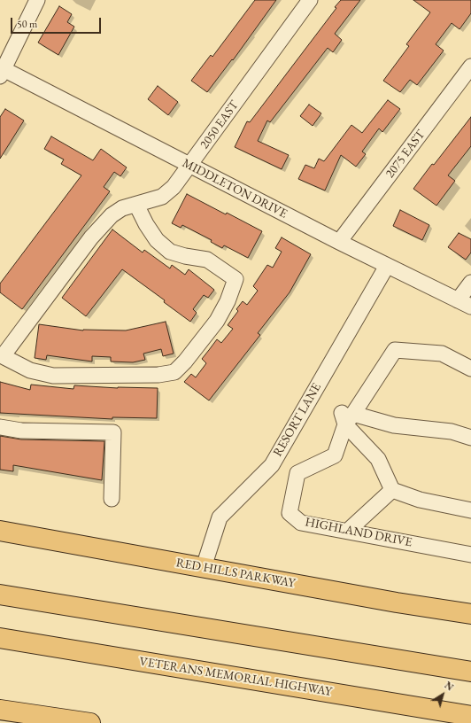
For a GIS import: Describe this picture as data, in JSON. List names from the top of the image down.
{
  "streets": {
    "main road": ["RED HILLS PARKWAY", "VETERANS MEMORIAL HIGHWAY"],
    "street": [
      "2050 EAST",
      "2075 EAST",
      "MIDDLETON DRIVE",
      "RESORT LANE",
      "HIGHLAND DRIVE"
    ]
  },
  "crossings": [
    ["2050 EAST", "MIDDLETON DRIVE"],
    ["2075 EAST", "MIDDLETON DRIVE"],
    ["MIDDLETON DRIVE", "RESORT LANE"],
    ["RESORT LANE", "RED HILLS PARKWAY"]
  ],
  "scale_bar": "50 m",
  "north": "top right"
}
